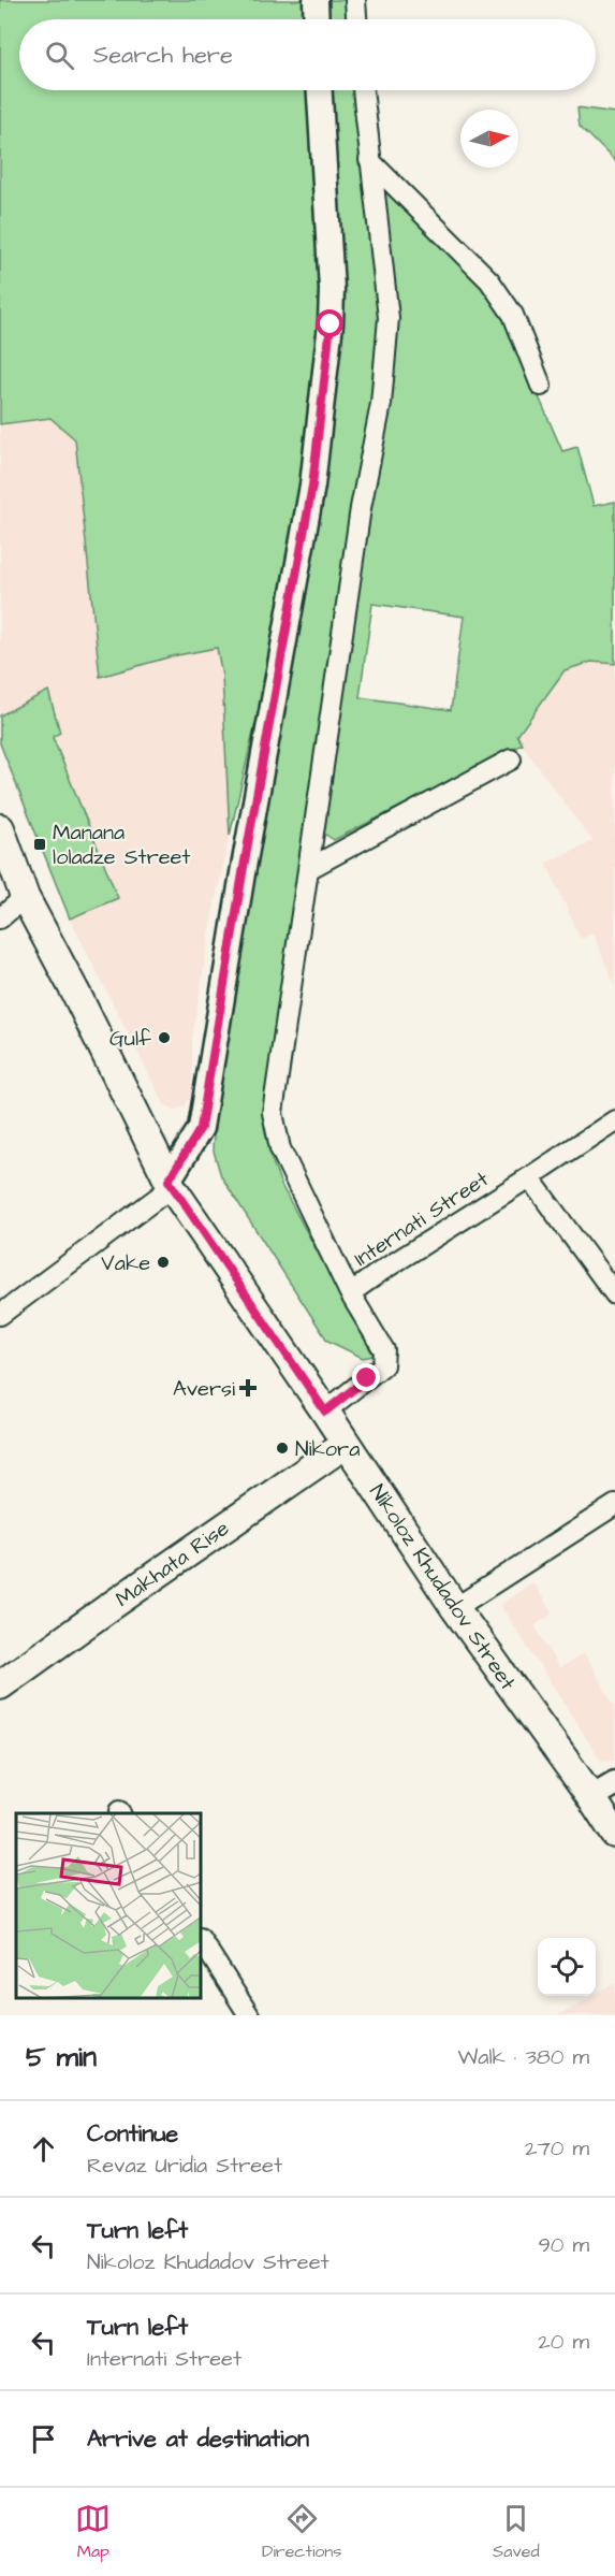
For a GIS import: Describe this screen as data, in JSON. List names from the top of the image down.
{
  "streets": {
    "main road": ["Makhata Rise", "Nikoloz Khudadov Street"],
    "street": ["Internati Street"]
  },
  "crossings": [
    ["Internati Street", "Nikoloz Khudadov Street"],
    ["Makhata Rise", "Nikoloz Khudadov Street"]
  ],
  "places": {
    "transit": ["Manana loladze Street"],
    "other": ["Gulf", "Vake", "Nikora"],
    "health": ["Aversi"]
  },
  "north": "right",
  "page": {
    "search": "Search here",
    "heading": ["5 min", "Walk · 380 m"],
    "list": [
      ["Continue", "Revaz Uridia Street", "270 m"],
      ["Turn left", "Nikoloz Khudadov Street", "90 m"],
      ["Turn left", "Internati Street", "20 m"],
      "Arrive at destination"
    ],
    "nav": ["Map", "Directions", "Saved"]
  }
}
